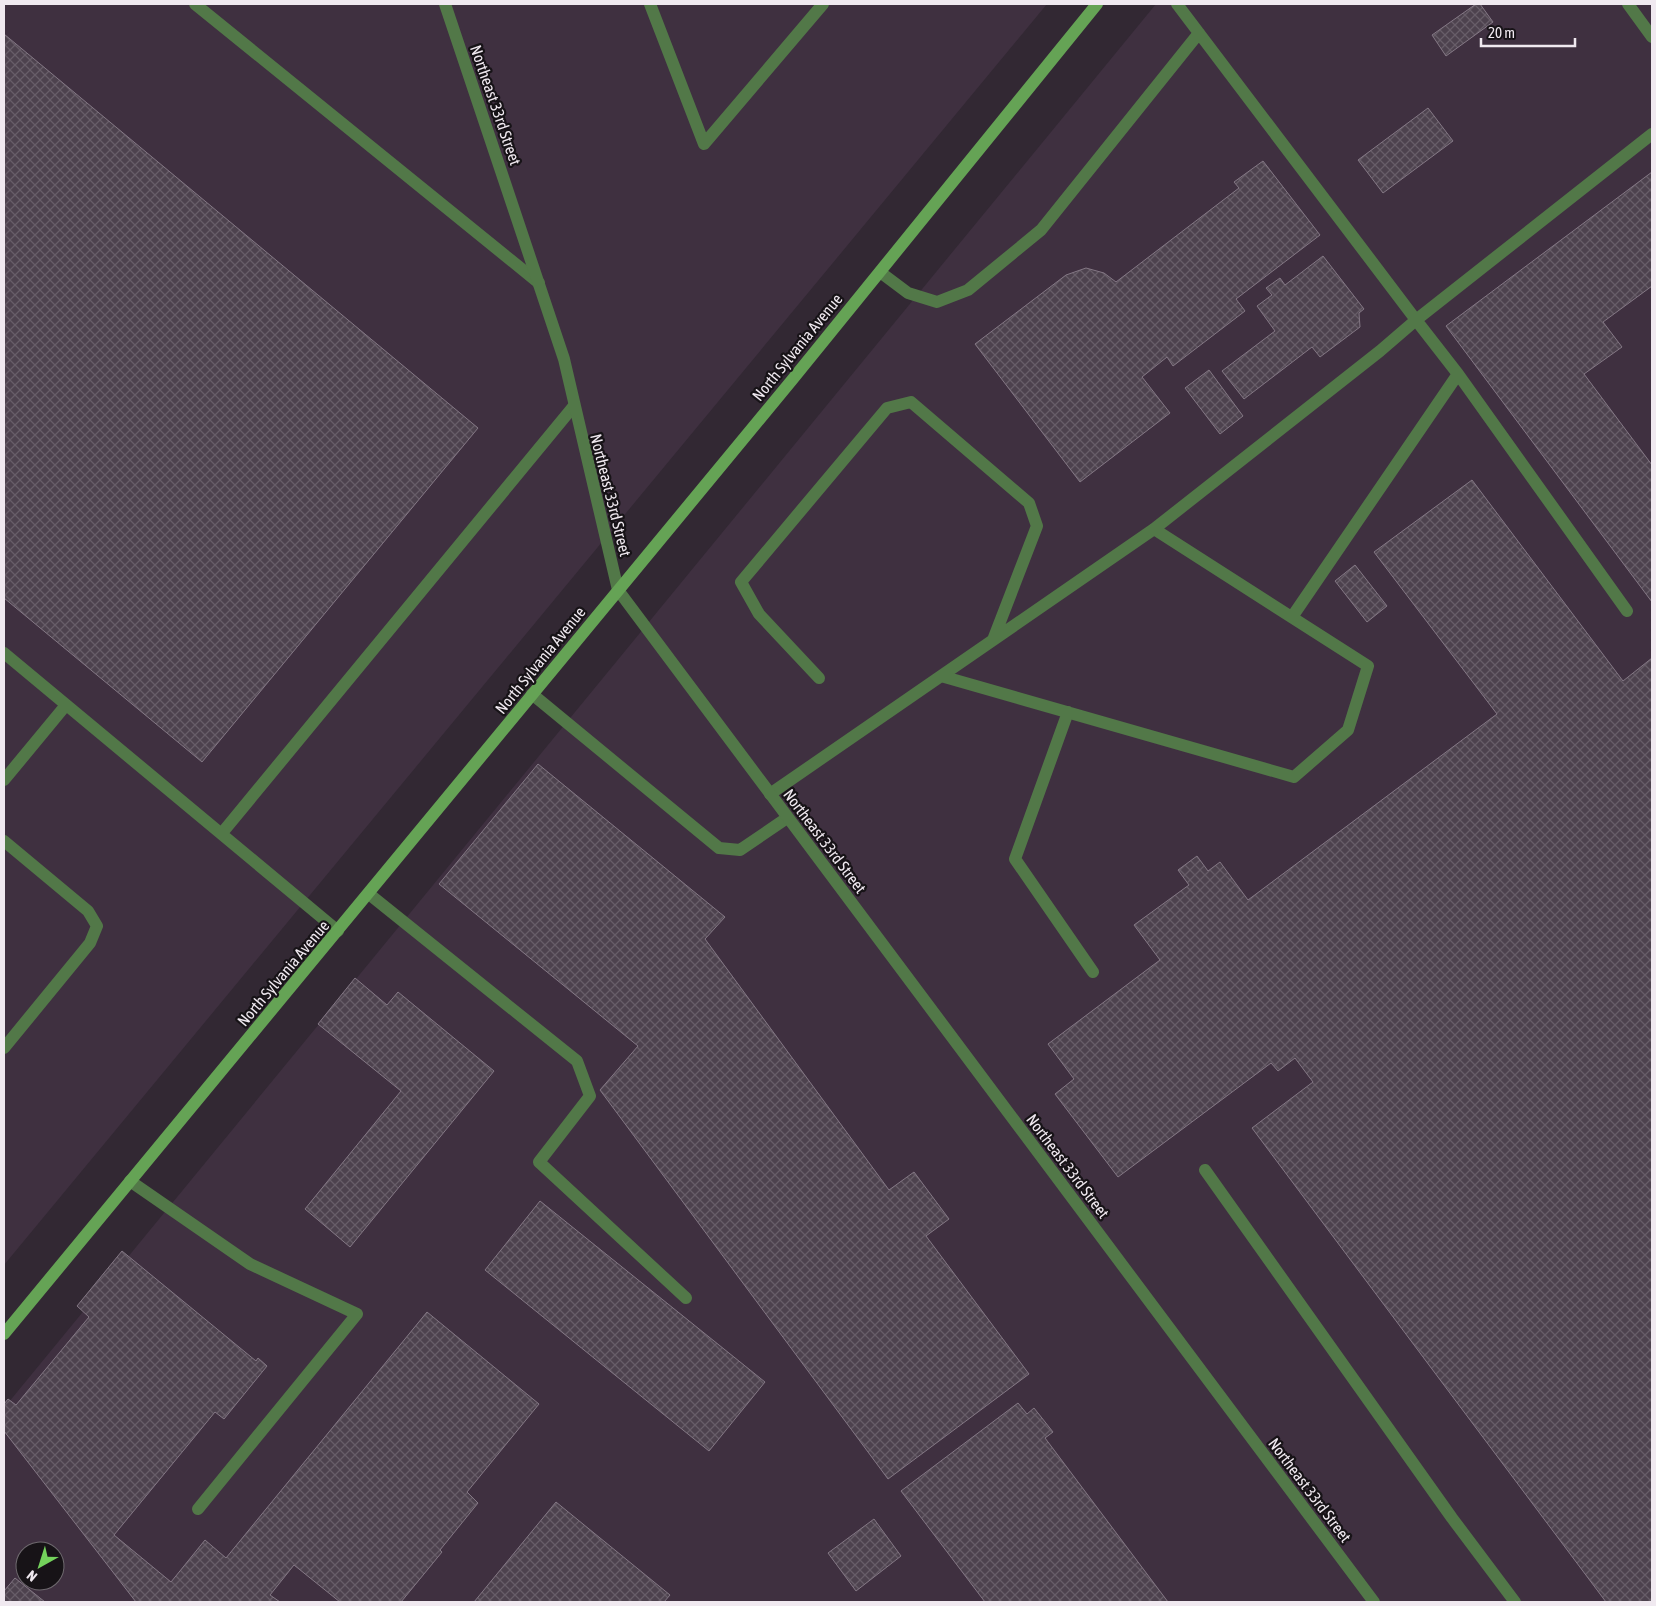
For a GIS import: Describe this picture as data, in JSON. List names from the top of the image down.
{
  "streets": {
    "main road": ["North Sylvania Avenue"],
    "street": ["Northeast 33rd Street"]
  },
  "crossings": [
    ["Northeast 33rd Street", "North Sylvania Avenue"]
  ],
  "scale_bar": "20 m",
  "north": "bottom left"
}
